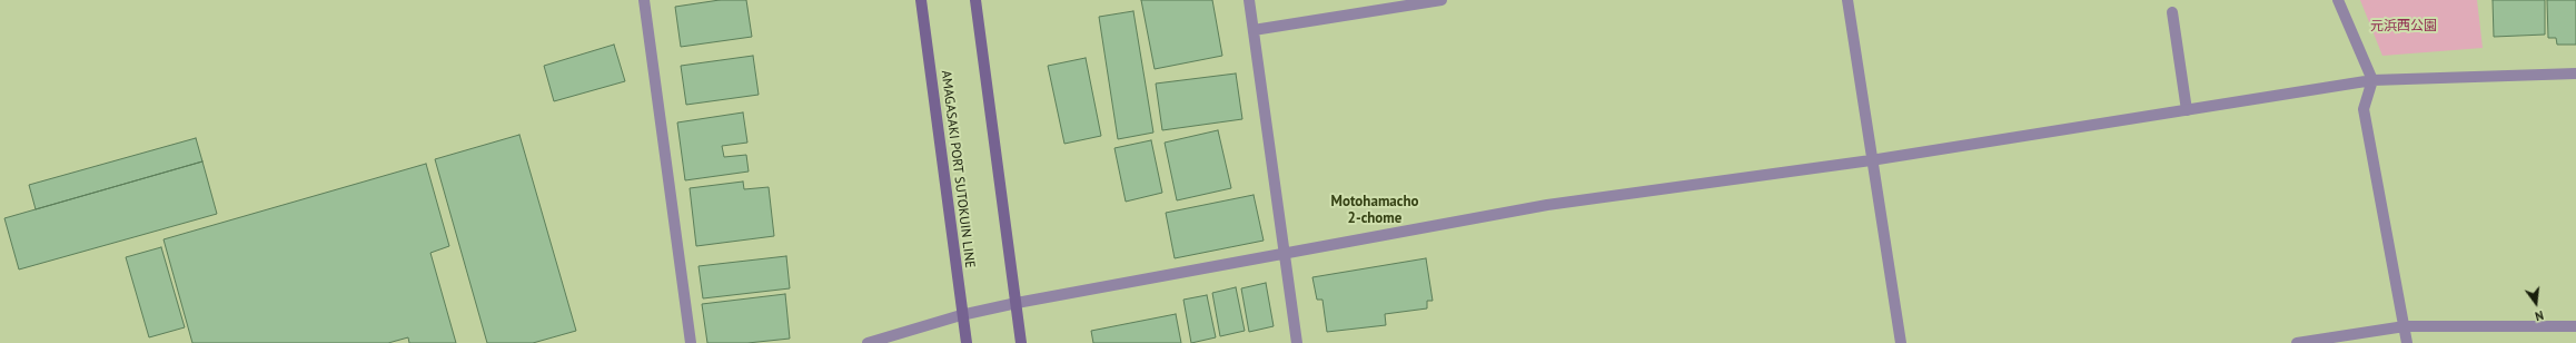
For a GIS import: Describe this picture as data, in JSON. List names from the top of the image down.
{
  "streets": {
    "main road": ["AMAGASAKI PORT SUTOKUIN LINE"]
  },
  "districts": ["Motohamacho 2-chome"],
  "parks": ["元浜西公園"],
  "north": "bottom"
}
